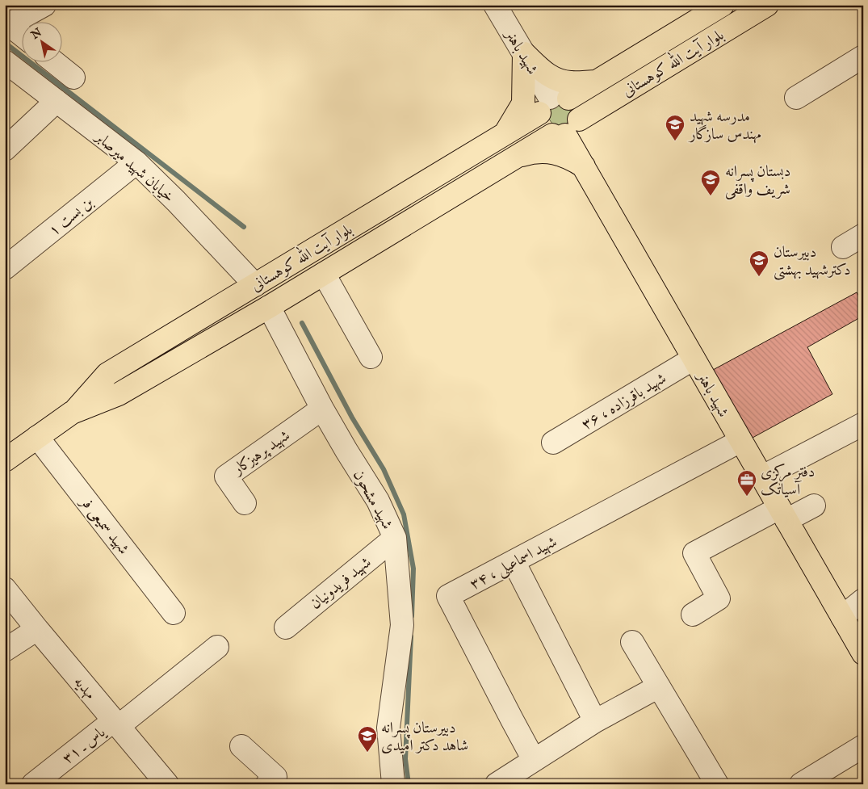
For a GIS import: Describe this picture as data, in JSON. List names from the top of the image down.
{
  "streets": {
    "main road": ["شهید باهنر", "بلوار آیت الله کوهستانی"],
    "street": [
      "خیابان شهید میرصابر",
      "بن بست ۱",
      "شهید باقرزاده ، ۳۶",
      "شهید پرهیزکار",
      "شهید مشحون",
      "شهید سمیعی فر",
      "شهید اسماعیلی ، ۳۴",
      "شهید فریدونیان",
      "مهدیه",
      "یاس ـ ۳۱"
    ]
  },
  "crossings": [
    ["شهید باهنر", "بلوار آیت الله کوهستانی"],
    ["شهید باهنر", "شهید باقرزاده ، ۳۶"],
    ["شهید باهنر", "شهید اسماعیلی ، ۳۴"],
    ["بلوار آیت الله کوهستانی", "خیابان شهید میرصابر"],
    ["بلوار آیت الله کوهستانی", "شهید مشحون"],
    ["بلوار آیت الله کوهستانی", "شهید سمیعی فر"],
    ["خیابان شهید میرصابر", "بن بست ۱"],
    ["شهید پرهیزکار", "شهید مشحون"],
    ["شهید مشحون", "شهید فریدونیان"],
    ["مهدیه", "یاس ـ ۳۱"]
  ],
  "places": {
    "school or university": [
      "مدرسه شهید مهندس سازگار",
      "دبستان پسرانه شریف واقفی",
      "دبیرستان دکترشهید بهشتی",
      "دبیرستان پسرانه شاهد دکتر امیدی"
    ],
    "office": ["دفتر مرکزی آسیاتک"]
  },
  "north": "top left"
}
